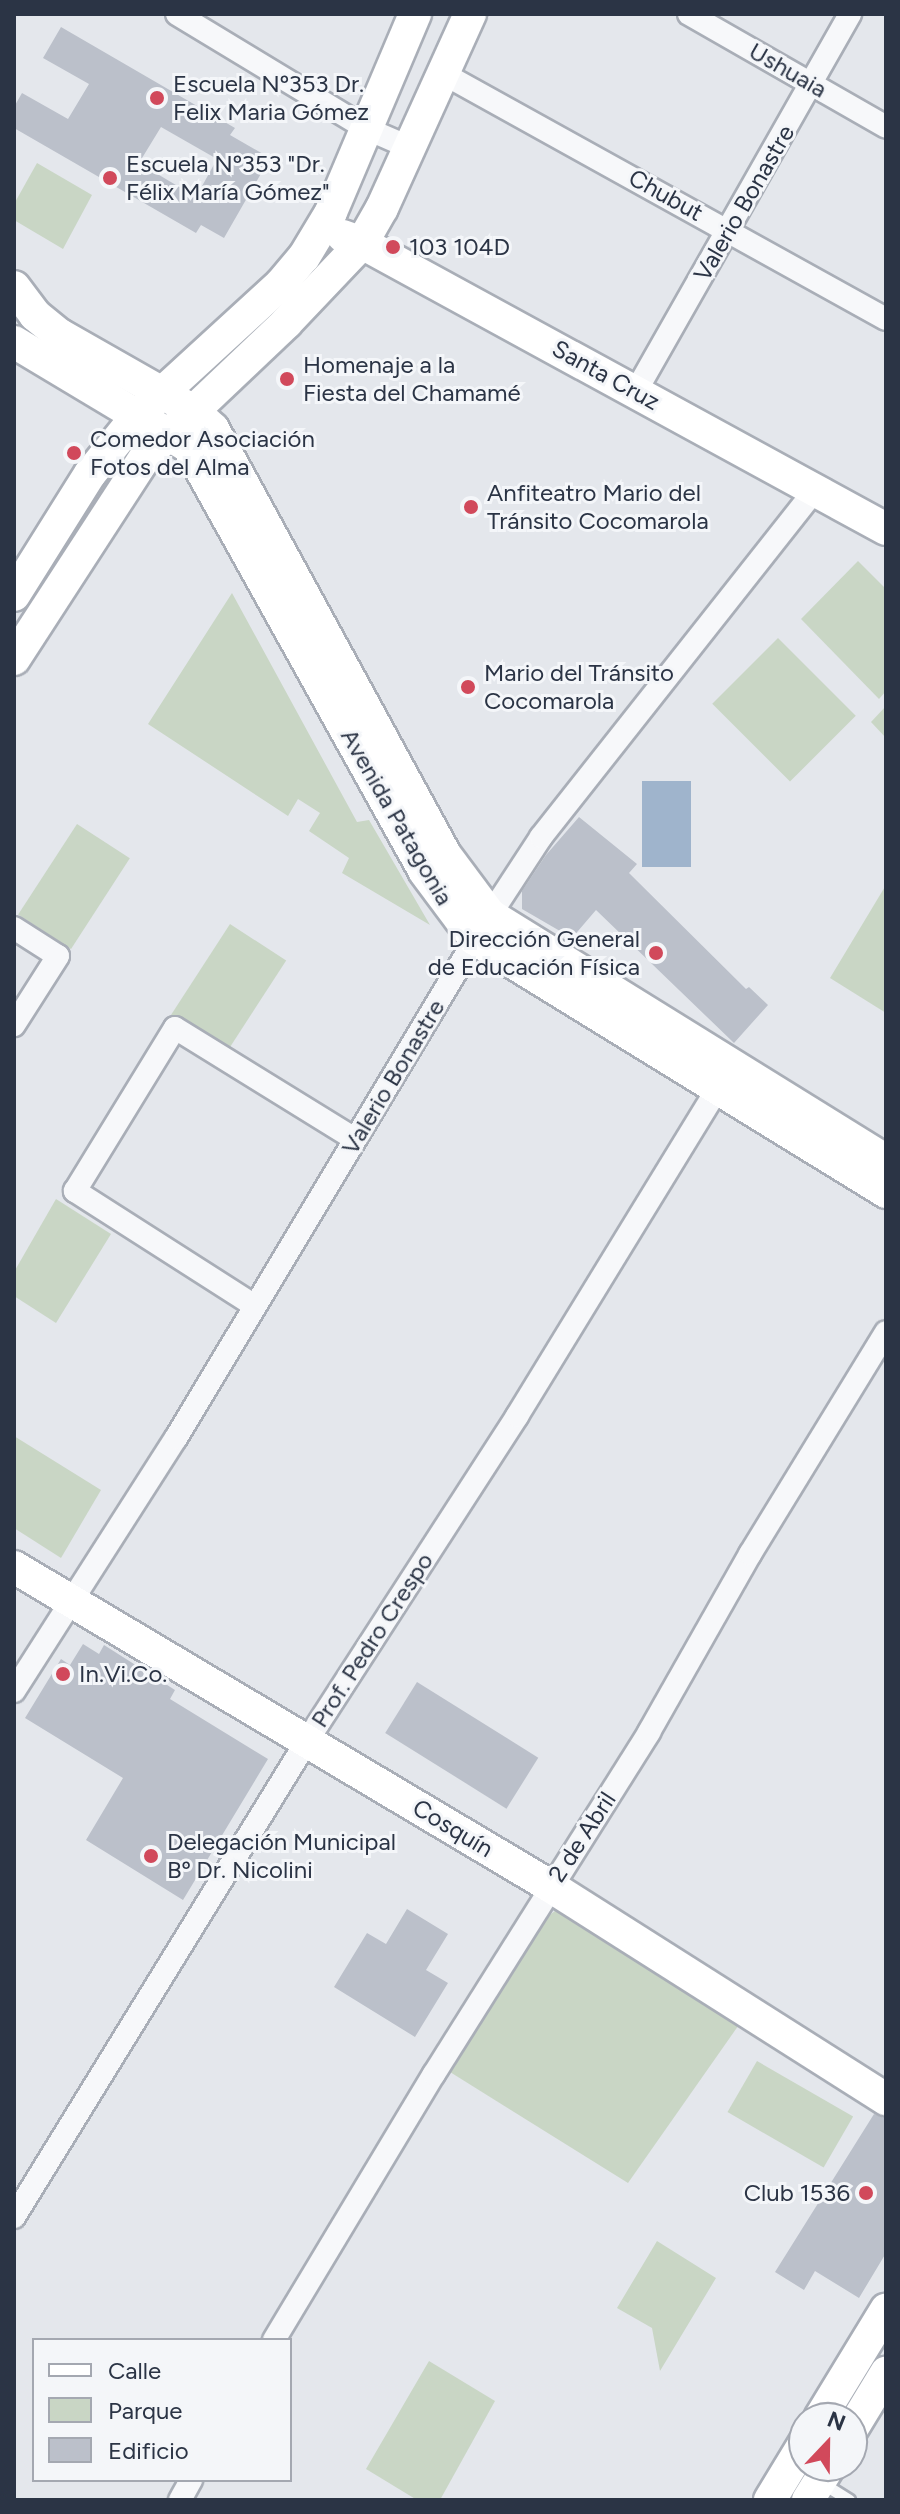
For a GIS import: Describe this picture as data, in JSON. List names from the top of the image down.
{
  "streets": {
    "main road": ["Santa Cruz", "Avenida Patagonia", "Cosquín"],
    "street": [
      "Ushuaia",
      "Chubut",
      "Valerio Bonastre",
      "Prof. Pedro Crespo",
      "2 de Abril"
    ]
  },
  "crossings": [
    ["Ushuaia", "Valerio Bonastre"],
    ["Chubut", "Valerio Bonastre"],
    ["Valerio Bonastre", "Santa Cruz"],
    ["Valerio Bonastre", "Avenida Patagonia"],
    ["Valerio Bonastre", "Cosquín"],
    ["Avenida Patagonia", "Prof. Pedro Crespo"],
    ["Prof. Pedro Crespo", "Cosquín"],
    ["Cosquín", "2 de Abril"]
  ],
  "places": [
    "Escuela Nº353 Dr. Felix Maria Gómez",
    "Escuela Nº353 \"Dr. Félix María Gómez\"",
    "103 104D",
    "Homenaje a la Fiesta del Chamamé",
    "Comedor Asociación Fotos del Alma",
    "Anfiteatro Mario del Tránsito Cocomarola",
    "Mario del Tránsito Cocomarola",
    "Dirección General de Educación Física",
    "In.Vi.Co.",
    "Delegación Municipal Bº Dr. Nicolini",
    "Club 1536"
  ],
  "legend": ["Calle", "Parque", "Edificio"],
  "north": "top"
}
